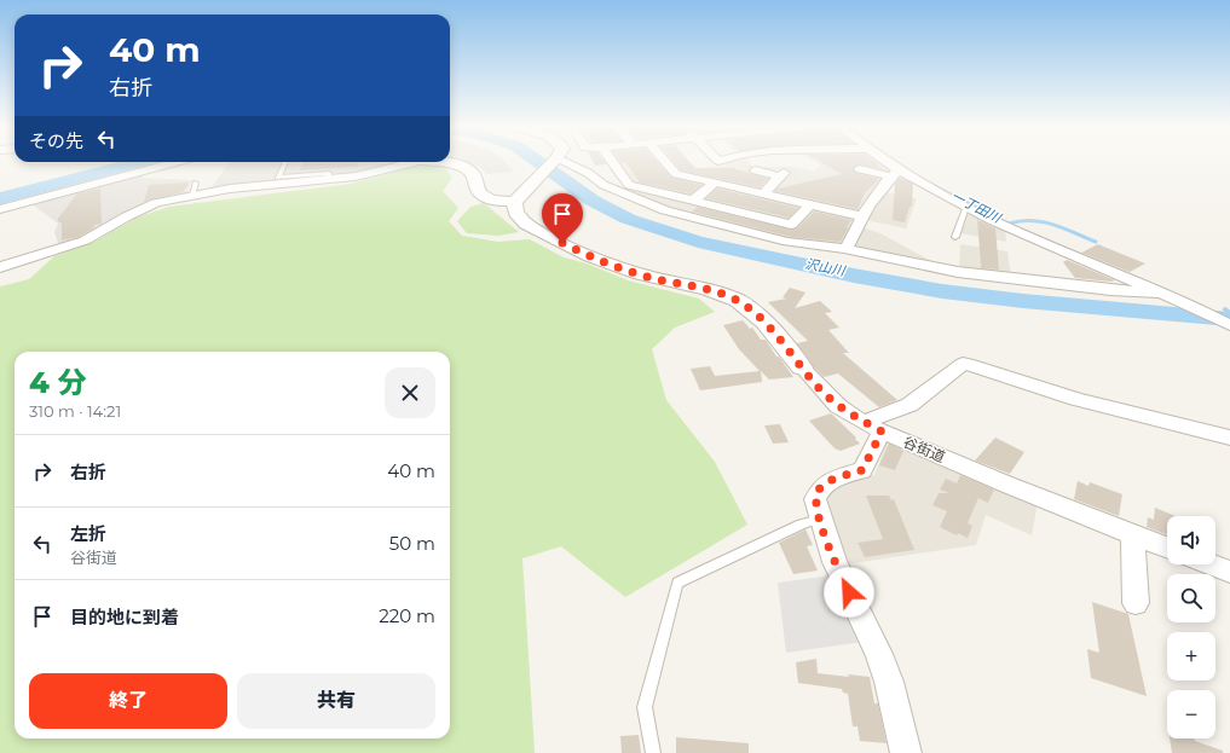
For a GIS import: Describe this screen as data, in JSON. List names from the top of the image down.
{
  "streets": {
    "street": ["谷街道"]
  },
  "water": ["一丁田川", "沢山川"],
  "page": {
    "turn": ["40 m", "右折"],
    "then": "その先",
    "heading": ["4 分", "310 m · 14:21"],
    "list": [
      {
        "name": "右折",
        "value": "40 m"
      },
      {
        "name": "左折",
        "note": "谷街道",
        "value": "50 m"
      },
      {
        "name": "目的地に到着",
        "value": "220 m"
      }
    ],
    "map_buttons": ["+", "−"],
    "buttons": ["終了", "共有"]
  }
}
